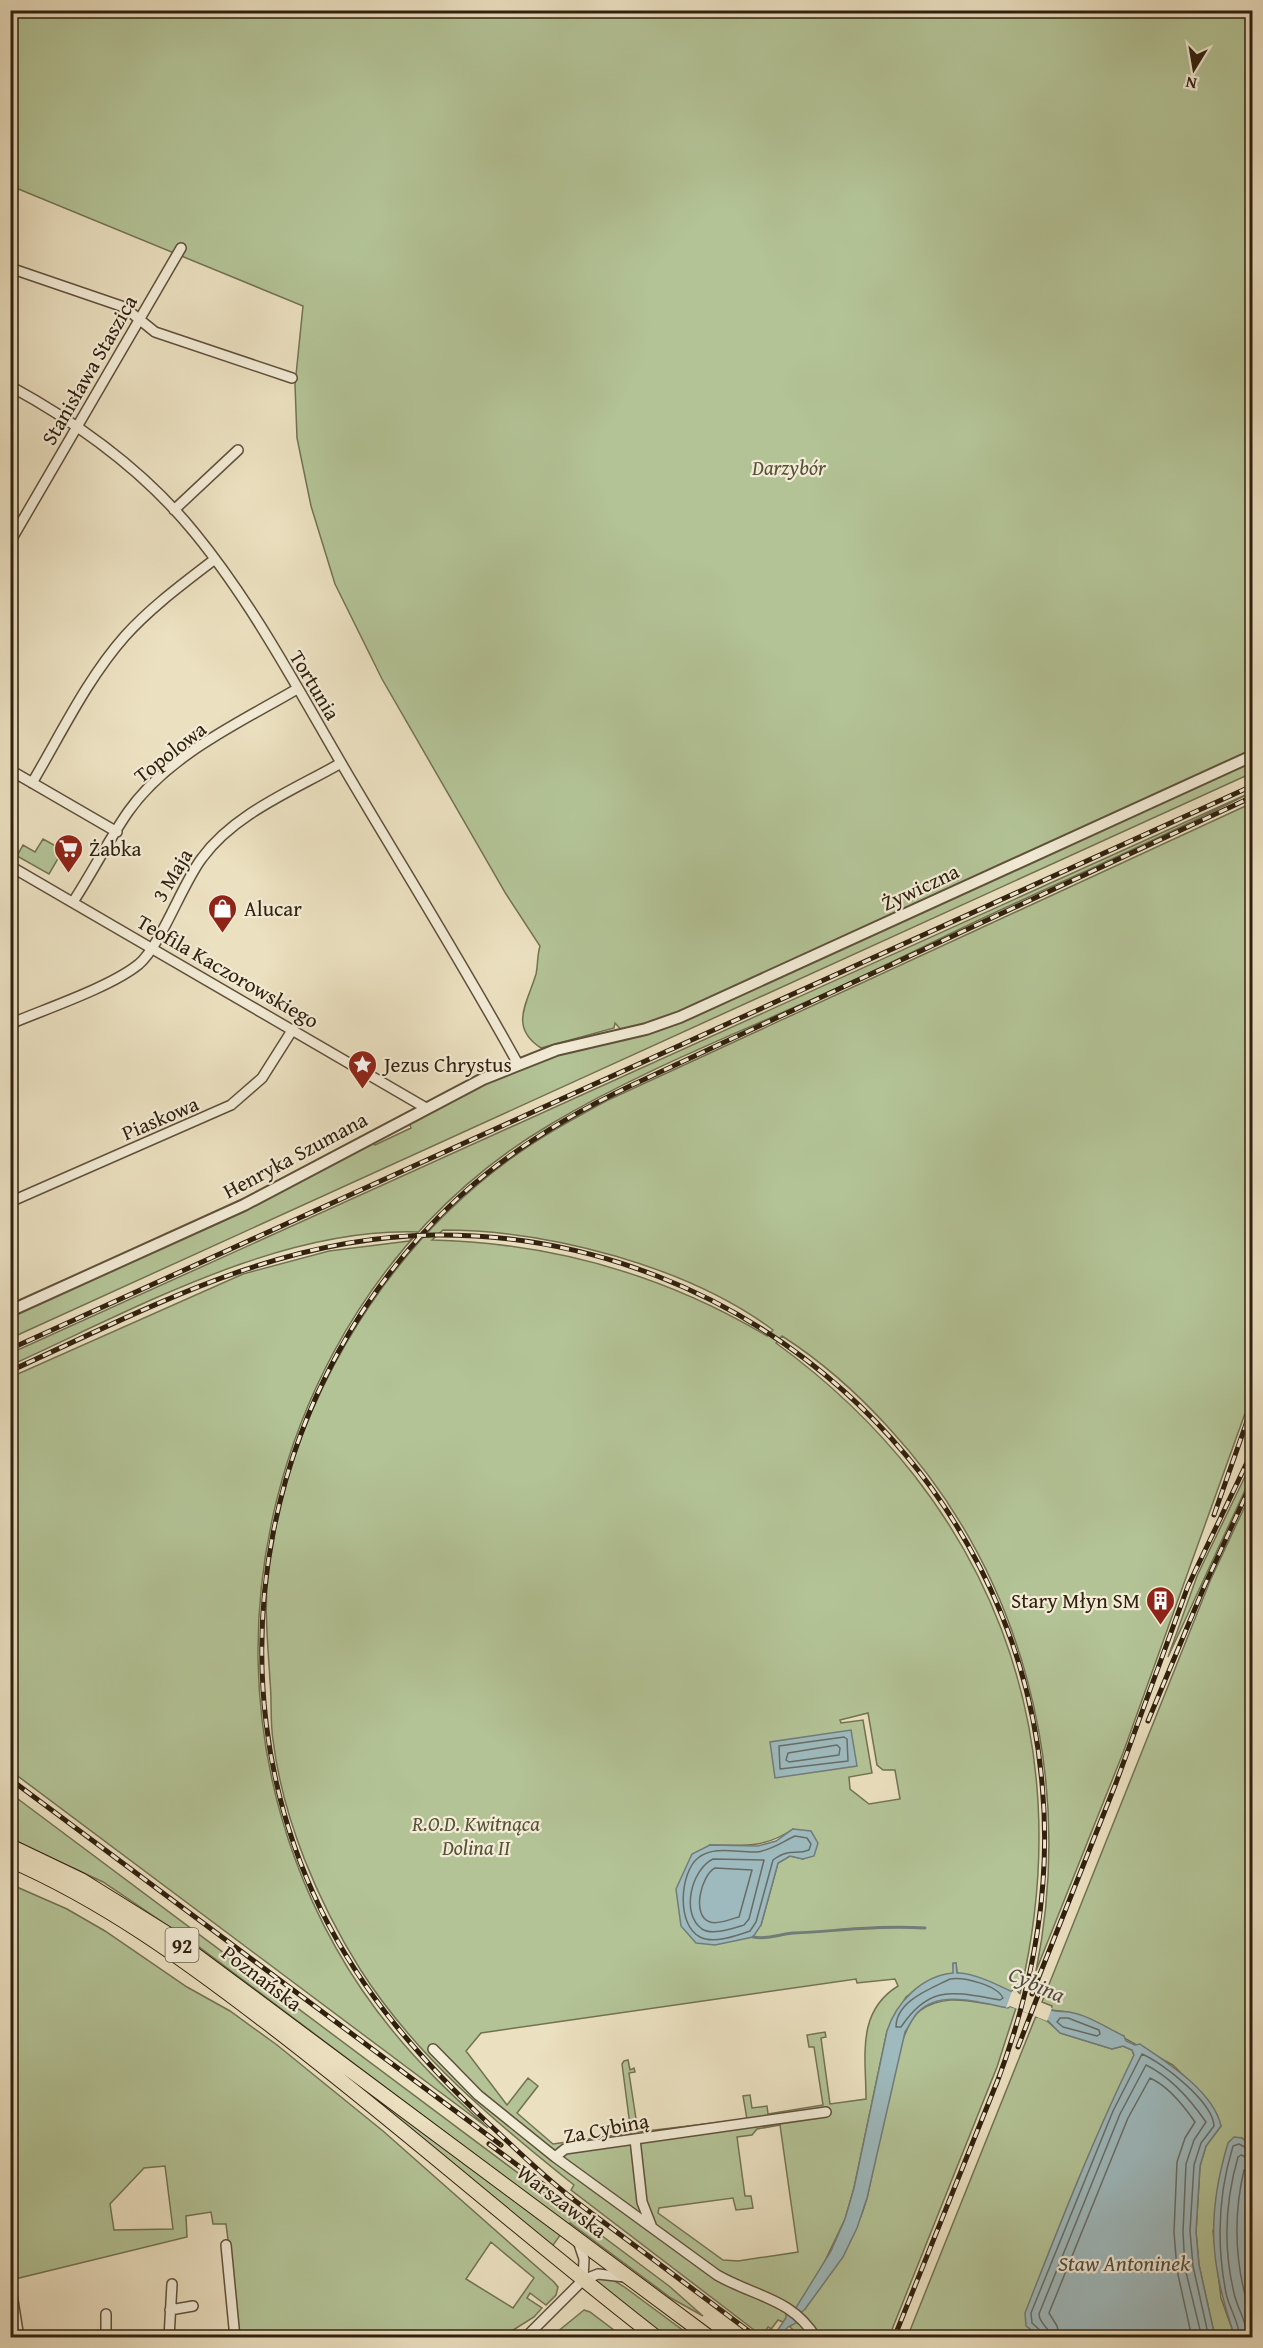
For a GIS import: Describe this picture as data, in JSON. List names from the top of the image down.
{
  "streets": {
    "main road": ["92", "Poznańska", "Warszawska"],
    "street": [
      "Stanisława Staszica",
      "Tortunia",
      "Topolowa",
      "3 Maja",
      "Żywiczna",
      "Teofila Kaczorowskiego",
      "Piaskowa",
      "Henryka Szumana",
      "Za Cybiną"
    ]
  },
  "crossings": [
    ["Stanisława Staszica", "Tortunia"],
    ["Tortunia", "Topolowa"],
    ["Tortunia", "3 Maja"],
    ["Tortunia", "Henryka Szumana"],
    ["Topolowa", "Teofila Kaczorowskiego"],
    ["3 Maja", "Teofila Kaczorowskiego"],
    ["Żywiczna", "Henryka Szumana"],
    ["Teofila Kaczorowskiego", "Piaskowa"],
    ["Teofila Kaczorowskiego", "Henryka Szumana"],
    ["92", "Poznańska"],
    ["Poznańska", "Warszawska"]
  ],
  "water": ["Cybina", "Staw Antoninek"],
  "parks": ["Darzybór", "R.O.D. Kwitnąca Dolina II"],
  "places": {
    "supermarket": ["Żabka"],
    "shop": ["Alucar"],
    "place": ["Jezus Chrystus"],
    "building": ["Stary Młyn SM"]
  },
  "north": "bottom"
}
